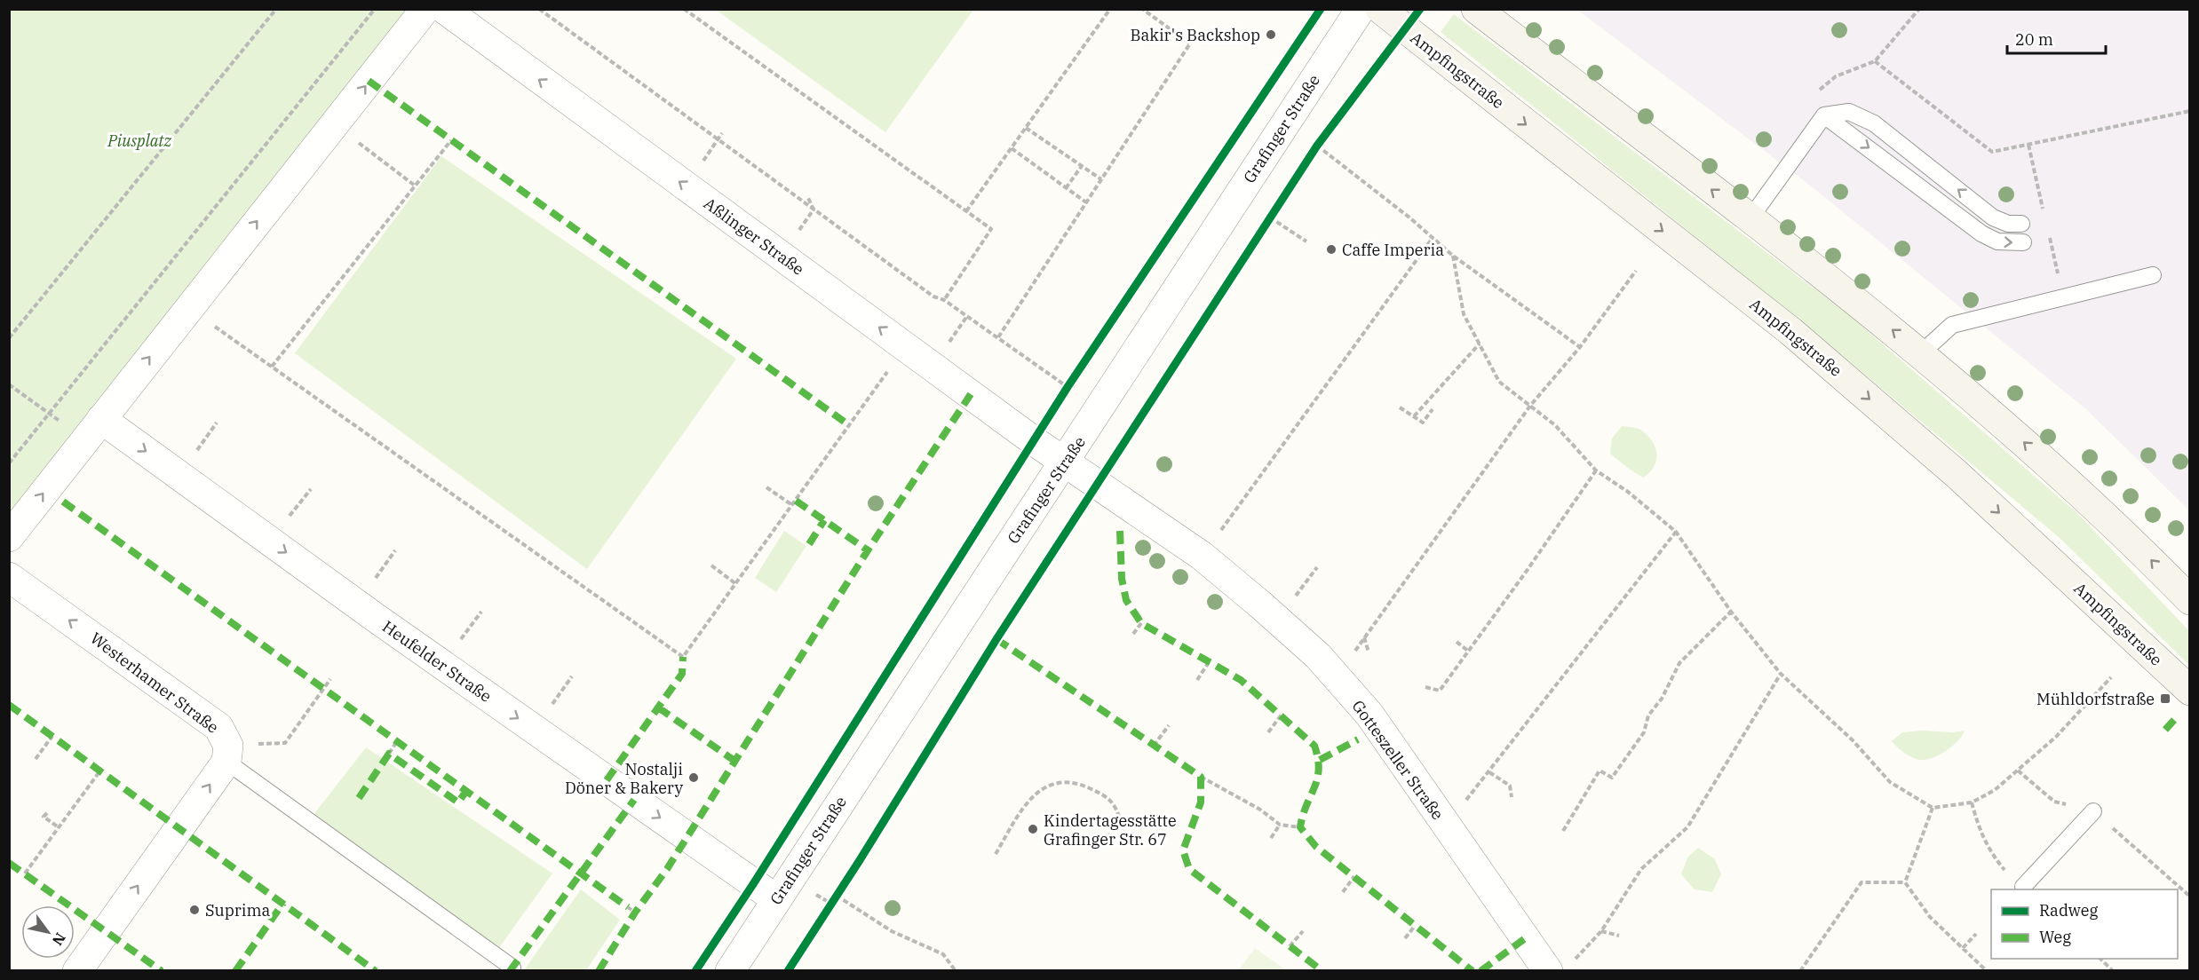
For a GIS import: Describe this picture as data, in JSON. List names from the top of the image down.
{
  "streets": {
    "main road": ["Ampfingstraße"],
    "street": [
      "Grafinger Straße",
      "Aßlinger Straße",
      "Heufelder Straße",
      "Westerhamer Straße",
      "Gotteszeller Straße"
    ]
  },
  "crossings": [
    ["Grafinger Straße", "Aßlinger Straße"],
    ["Grafinger Straße", "Heufelder Straße"],
    ["Grafinger Straße", "Gotteszeller Straße"],
    ["Aßlinger Straße", "Gotteszeller Straße"]
  ],
  "one_way": ["Aßlinger Straße", "Heufelder Straße", "Westerhamer Straße"],
  "parks": ["Piusplatz"],
  "places": {
    "other": [
      "Bakir's Backshop",
      "Caffe Imperia",
      "Nostalji Döner & Bakery",
      "Kindertagesstätte Grafinger Str. 67",
      "Suprima"
    ],
    "transit": ["Mühldorfstraße"]
  },
  "legend": ["Radweg", "Weg"],
  "scale_bar": "20 m",
  "north": "bottom right"
}
